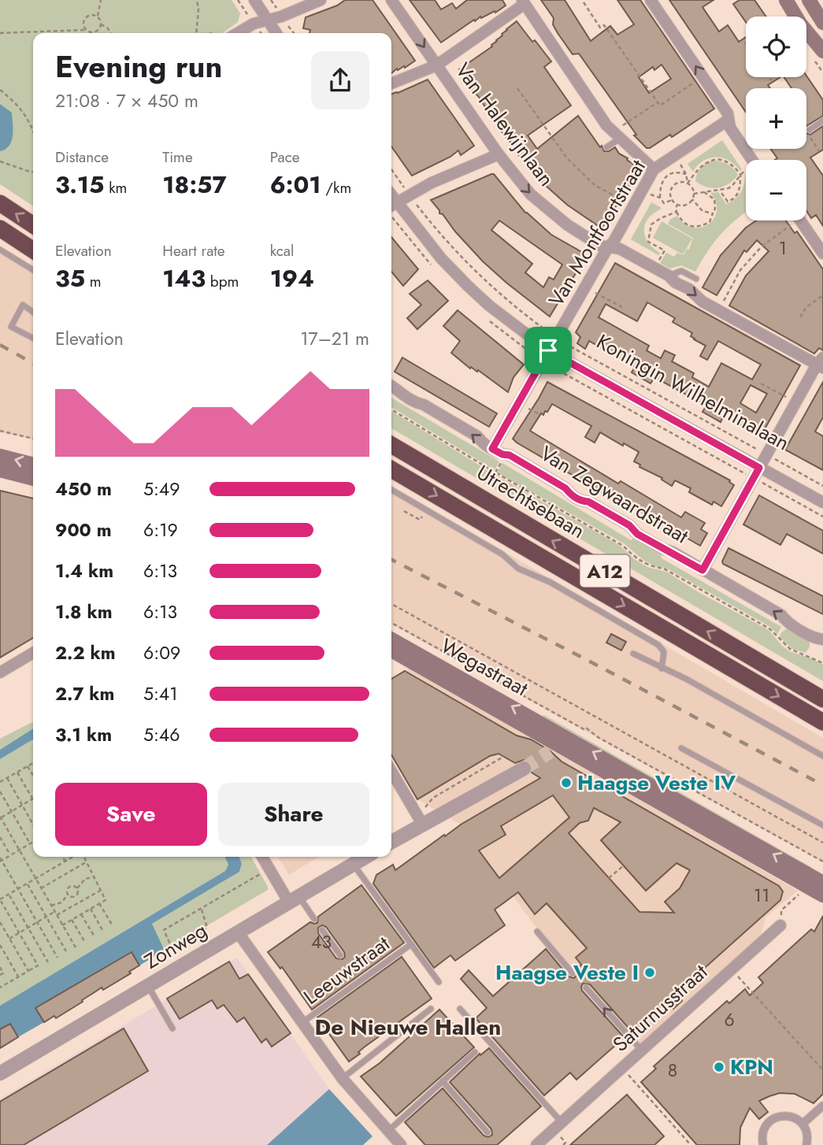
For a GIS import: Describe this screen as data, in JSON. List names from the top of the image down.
{
  "streets": {
    "highway": ["Utrechtsebaan", "A12"],
    "main road": ["Wegastraat"],
    "street": [
      "Van Halewijnlaan",
      "Van Montfoortstraat",
      "Koningin Wilhelminalaan",
      "Van Zegwaardstraat",
      "Zonweg",
      "Saturnusstraat"
    ],
    "lane": ["Leeuwstraat"]
  },
  "crossings": [
    ["Van Halewijnlaan", "Van Montfoortstraat"],
    ["Van Montfoortstraat", "Koningin Wilhelminalaan"],
    ["Van Montfoortstraat", "Van Zegwaardstraat"],
    ["Zonweg", "Leeuwstraat"]
  ],
  "one_way": ["Van Halewijnlaan", "Van Zegwaardstraat"],
  "districts": ["De Nieuwe Hallen"],
  "places": ["Haagse Veste IV", "Haagse Veste I", "KPN"],
  "house_numbers": [
    "1",
    "11",
    "43",
    "6",
    "8"
  ],
  "page": {
    "map_buttons": ["+", "−"],
    "heading": ["Evening run", "21:08 · 7 × 450 m"],
    "stats": [
      ["Distance", "3.15 km"],
      ["Time", "18:57"],
      ["Pace", "6:01 /km"],
      ["Elevation", "35 m"],
      ["Heart rate", "143 bpm"],
      ["kcal", "194"]
    ],
    "chart": ["Elevation", "17–21 m"],
    "list": [
      {
        "name": "450 m",
        "note": "5:49"
      },
      {
        "name": "900 m",
        "note": "6:19"
      },
      {
        "name": "1.4 km",
        "note": "6:13"
      },
      {
        "name": "1.8 km",
        "note": "6:13"
      },
      {
        "name": "2.2 km",
        "note": "6:09"
      },
      {
        "name": "2.7 km",
        "note": "5:41"
      },
      {
        "name": "3.1 km",
        "note": "5:46"
      }
    ],
    "buttons": ["Save", "Share"]
  }
}
